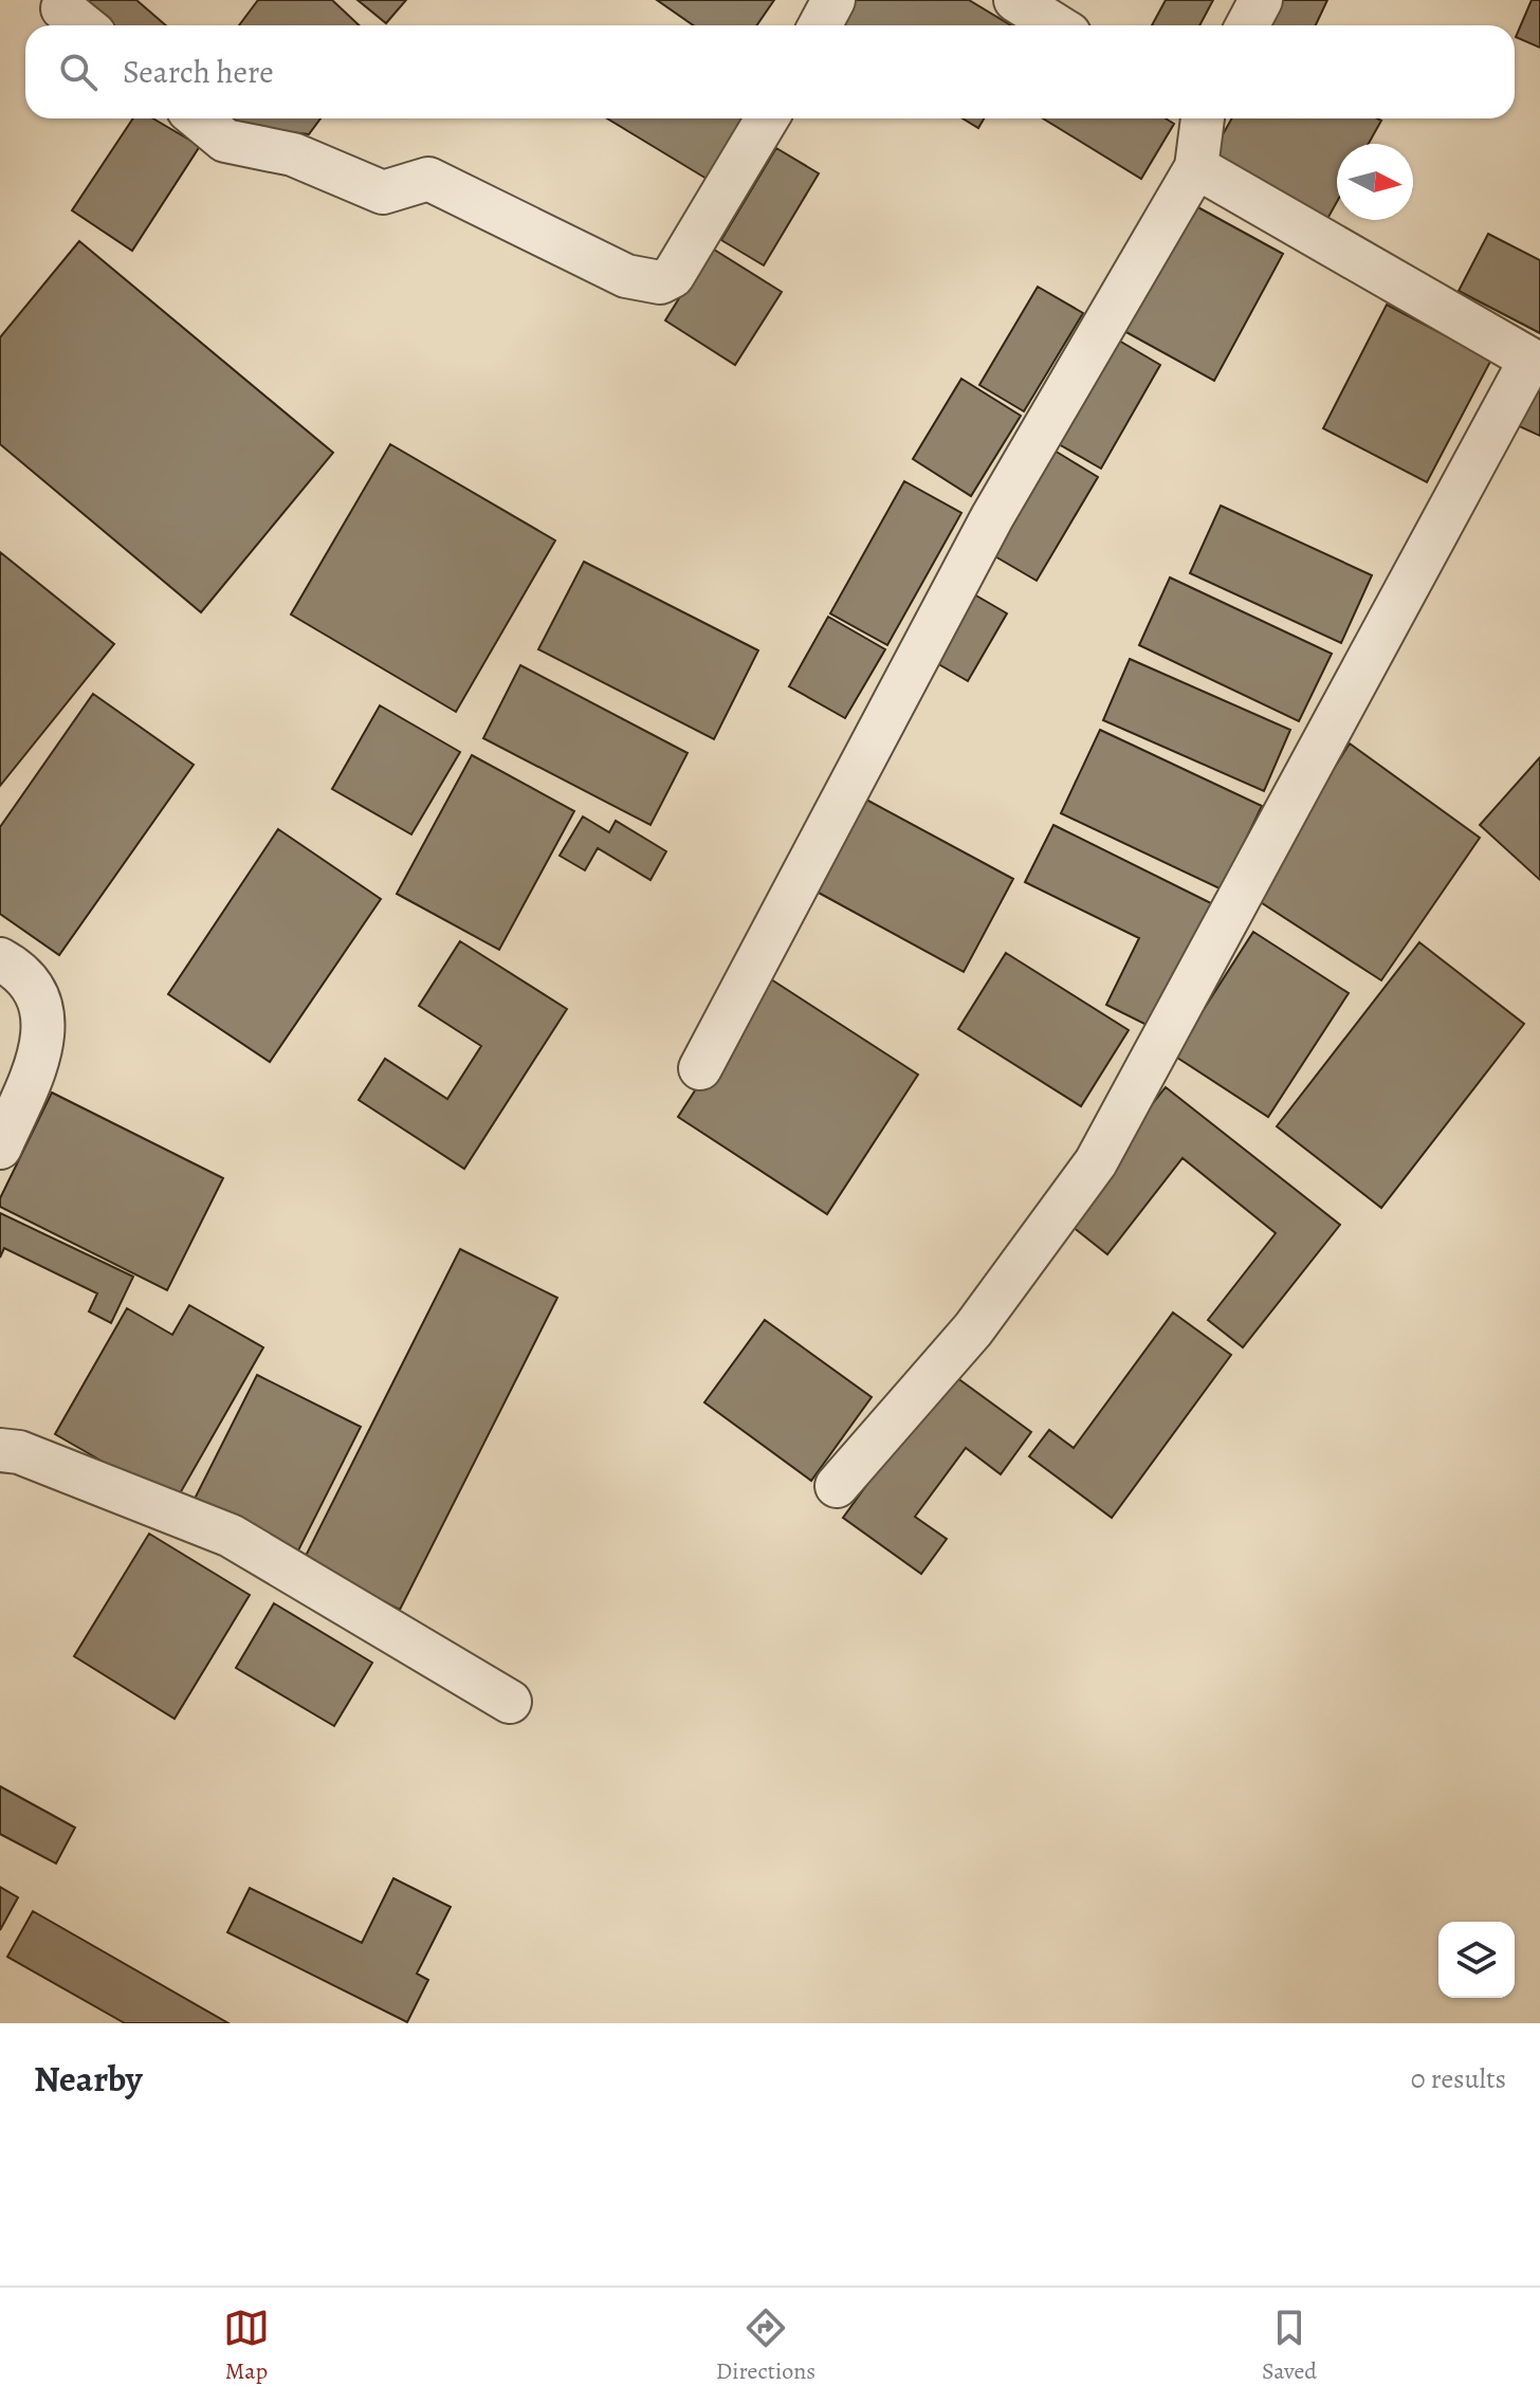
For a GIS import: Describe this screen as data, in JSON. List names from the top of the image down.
{
  "north": "right",
  "page": {
    "search": "Search here",
    "heading": ["Nearby", "0 results"],
    "nav": ["Map", "Directions", "Saved"]
  }
}
